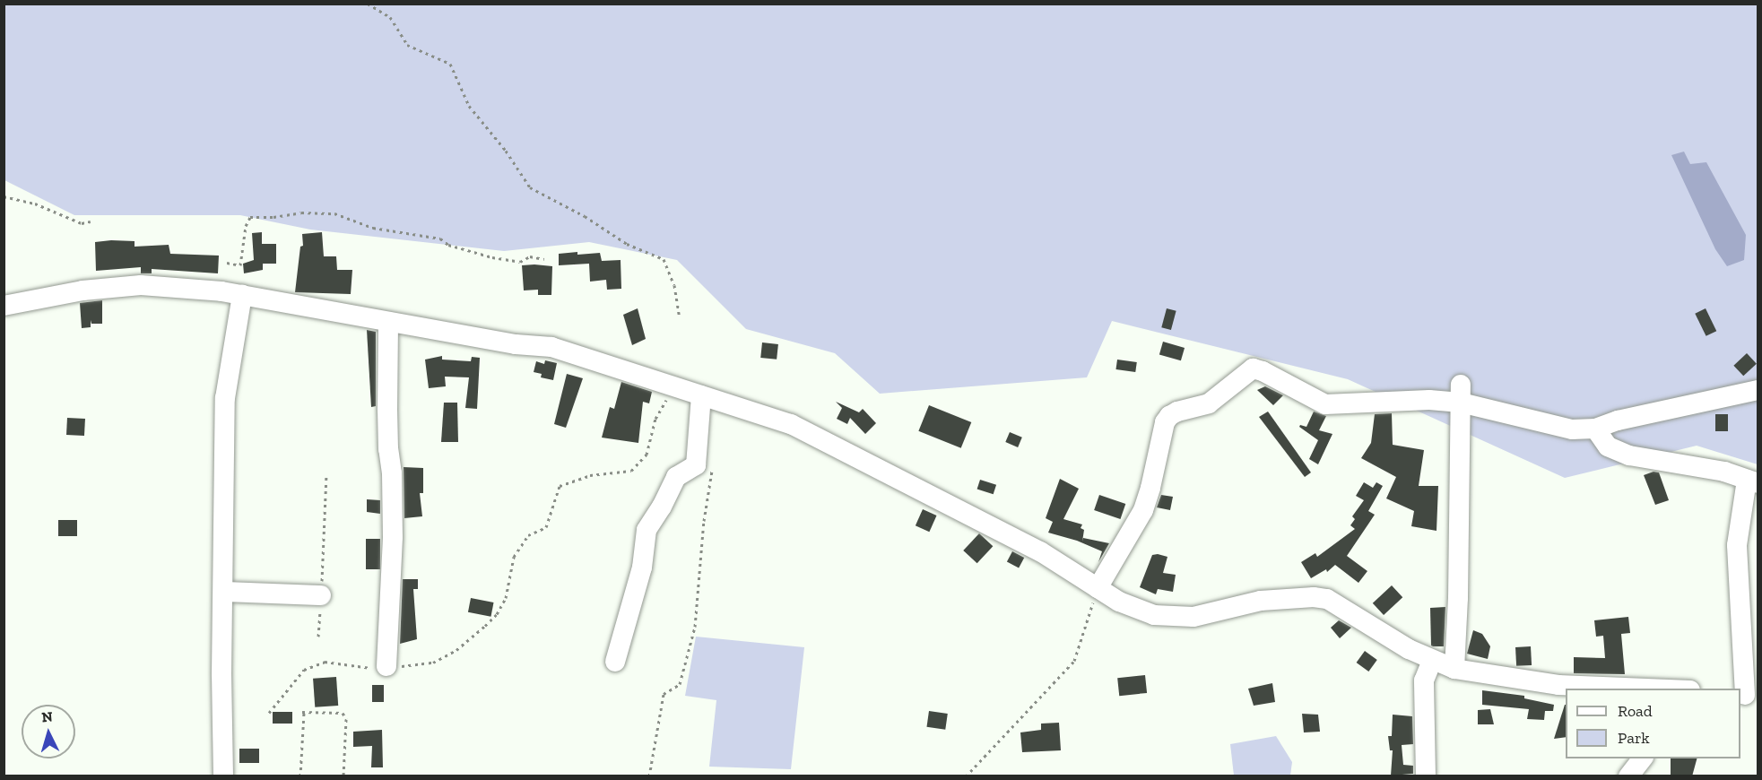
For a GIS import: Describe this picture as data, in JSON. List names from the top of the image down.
{
  "legend": ["Road", "Park"],
  "north": "top"
}
